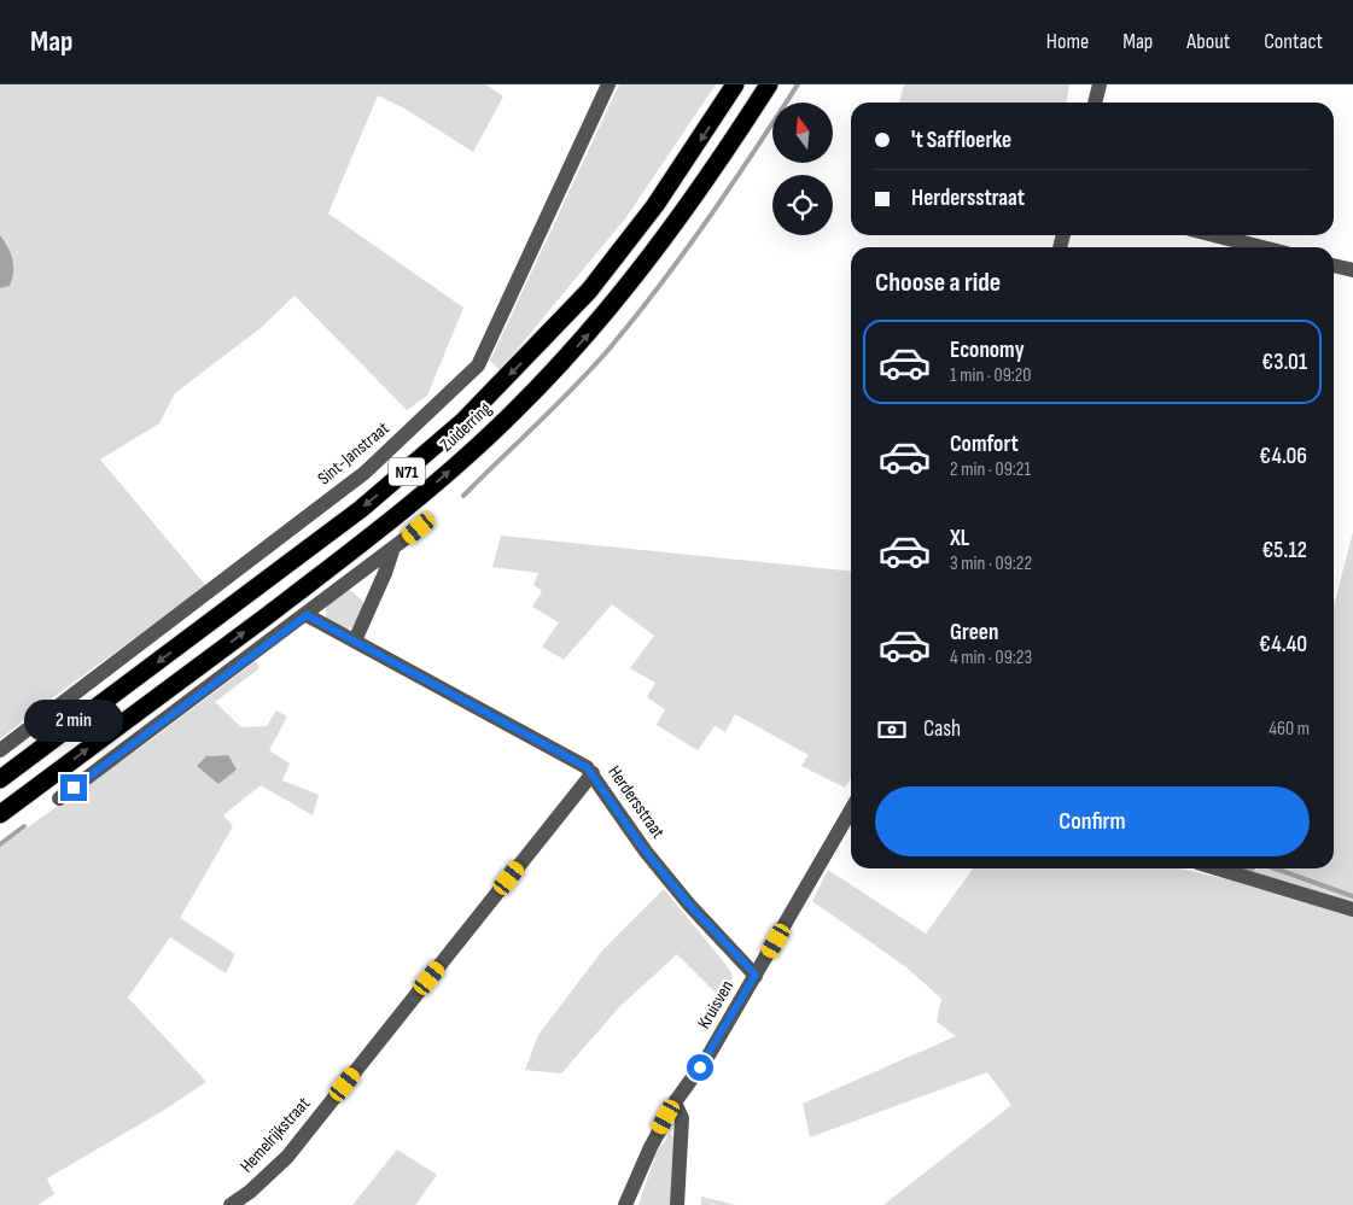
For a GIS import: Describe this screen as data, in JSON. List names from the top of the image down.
{
  "streets": {
    "highway": ["Zuiderring", "N71"],
    "street": [
      "Sint-Janstraat",
      "Herdersstraat",
      "Kruisven",
      "Hemelrijkstraat"
    ]
  },
  "crossings": [
    ["Herdersstraat", "Kruisven"],
    ["Herdersstraat", "Hemelrijkstraat"]
  ],
  "north": "top",
  "page": {
    "header": "Map",
    "nav": [
      "Home",
      "Map",
      "About",
      "Contact"
    ],
    "banner": ["'t Saffloerke", "Herdersstraat"],
    "heading": "Choose a ride",
    "list": [
      {
        "name": "Economy",
        "note": "1 min · 09:20",
        "value": "€3.01"
      },
      {
        "name": "Comfort",
        "note": "2 min · 09:21",
        "value": "€4.06"
      },
      {
        "name": "XL",
        "note": "3 min · 09:22",
        "value": "€5.12"
      },
      {
        "name": "Green",
        "note": "4 min · 09:23",
        "value": "€4.40"
      }
    ],
    "pay": ["Cash", "460 m"],
    "bubble": "2 min",
    "buttons": "Confirm"
  }
}
